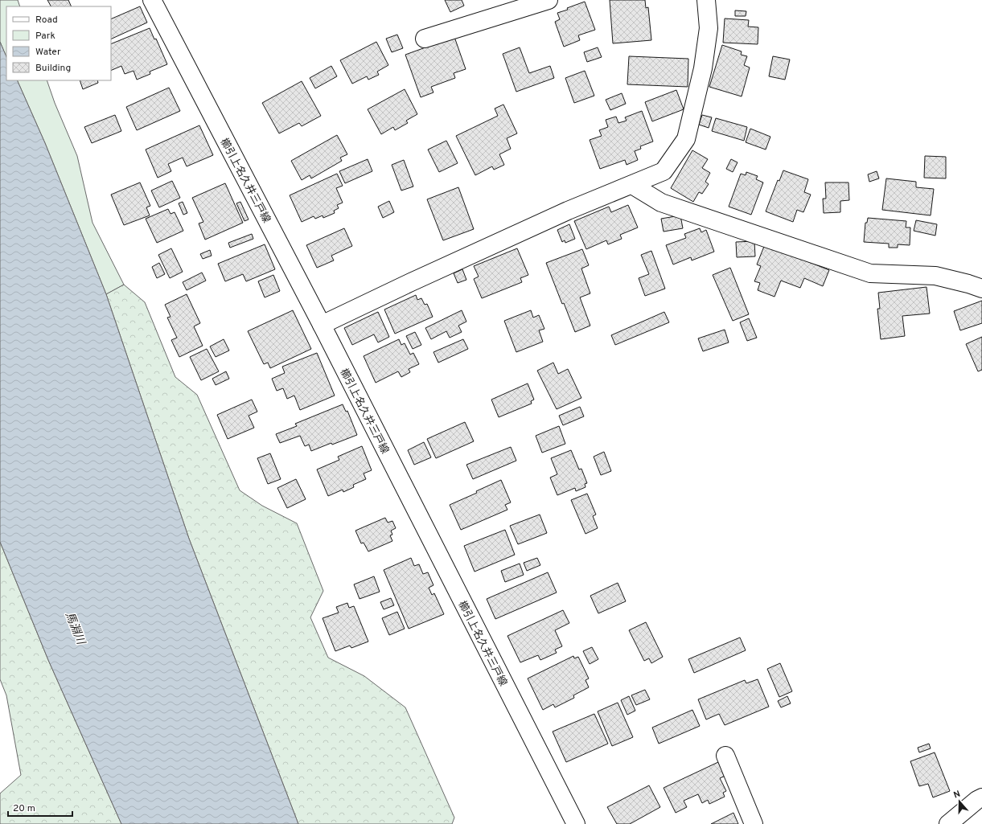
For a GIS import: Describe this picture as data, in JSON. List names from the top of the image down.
{
  "streets": {
    "street": ["櫛引上名久井三戸線"]
  },
  "water": ["馬淵川"],
  "legend": [
    "Road",
    "Park",
    "Water",
    "Building"
  ],
  "scale_bar": "20 m",
  "north": "top"
}
